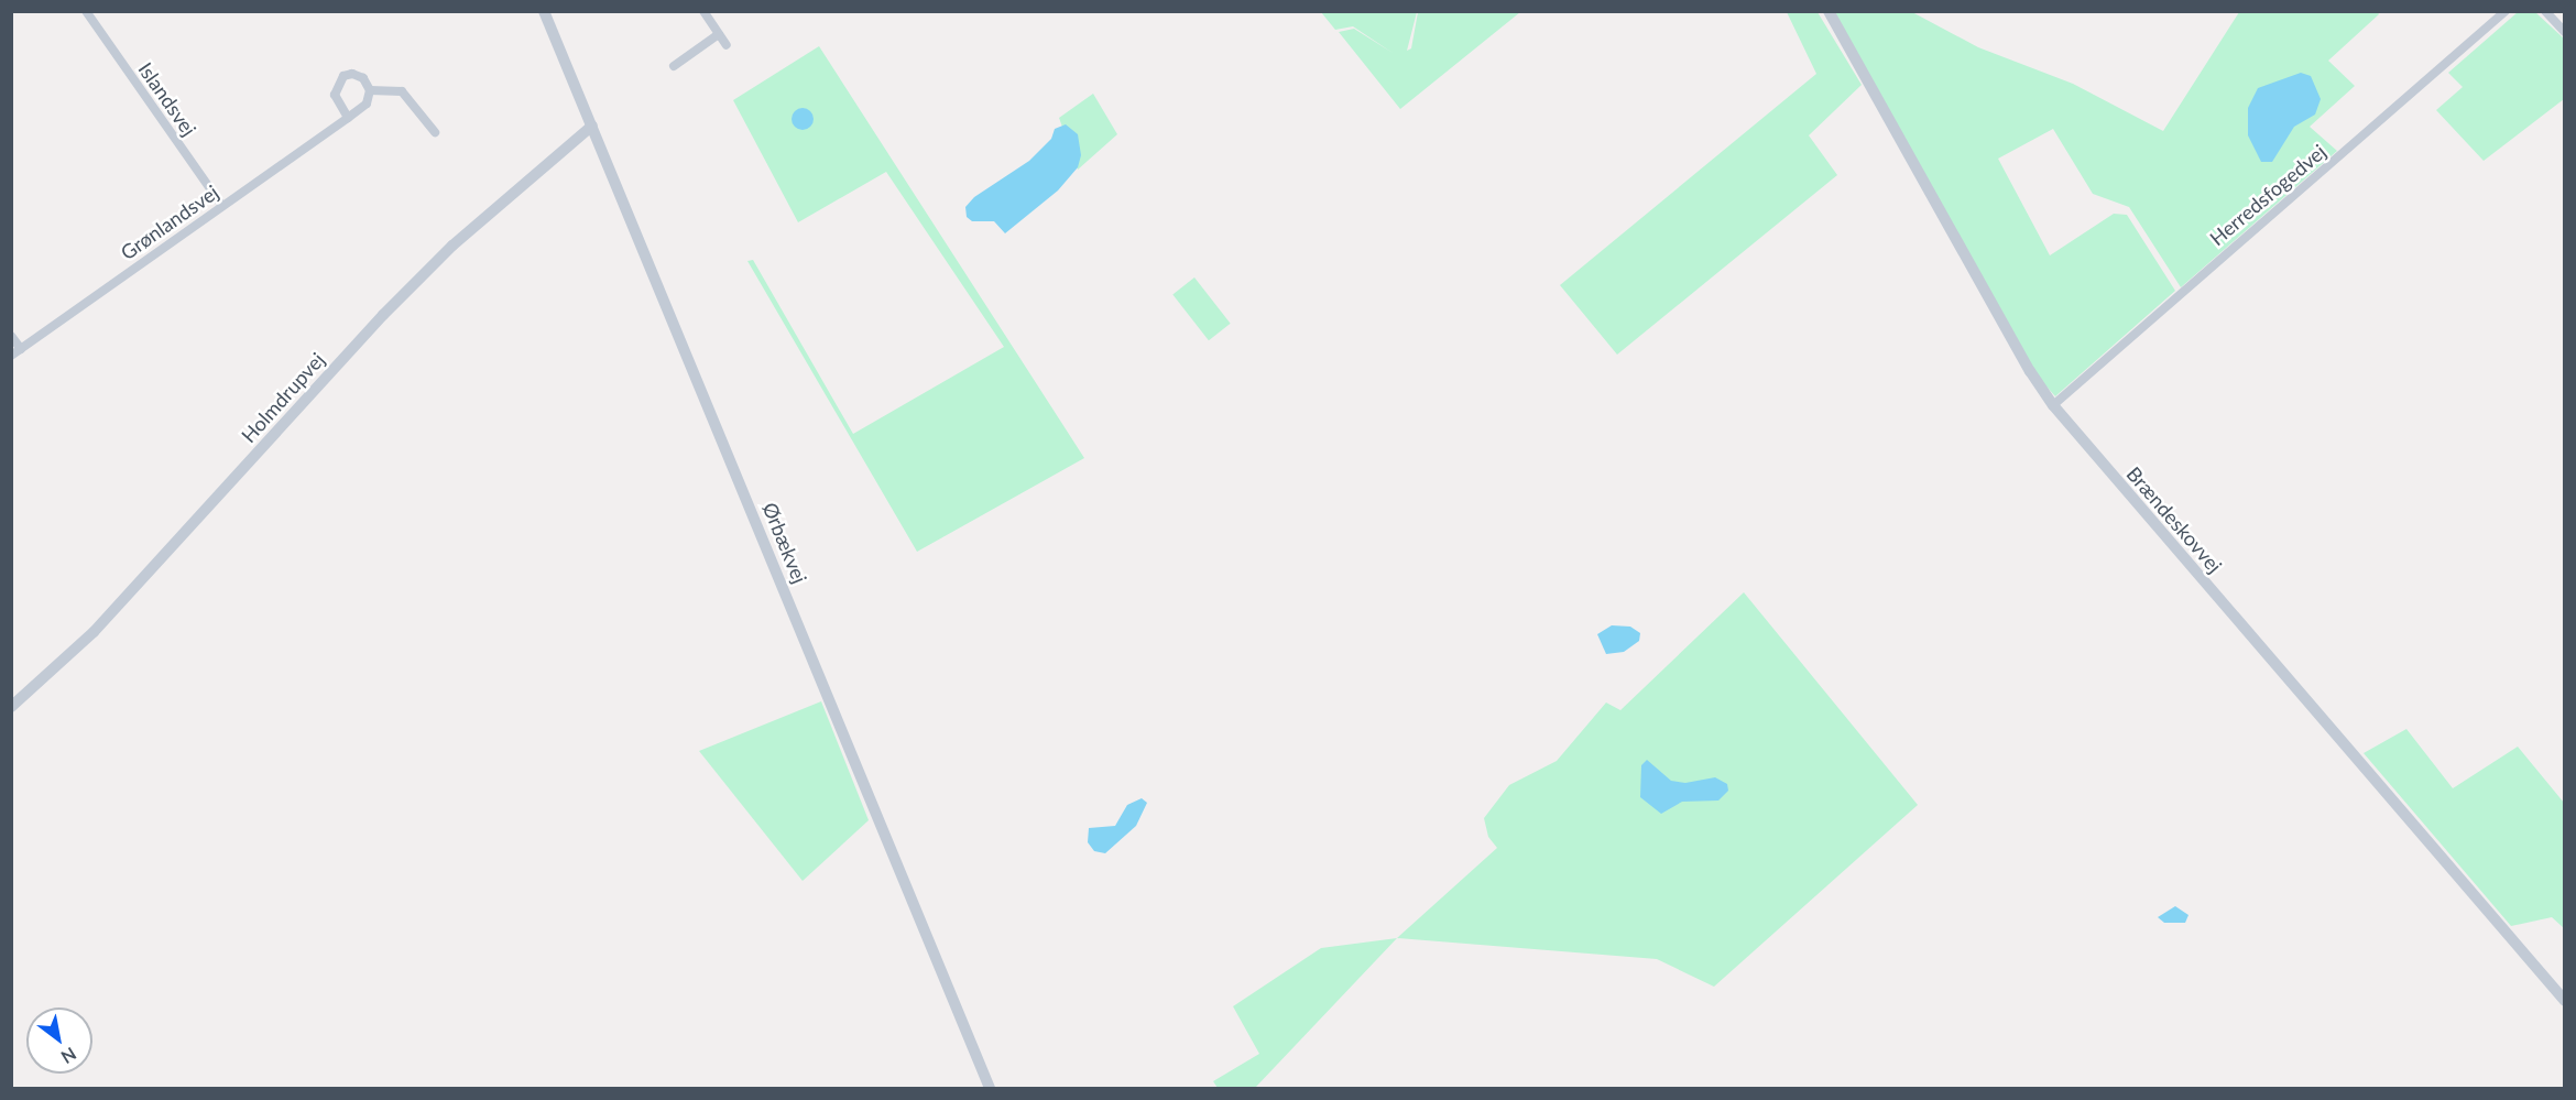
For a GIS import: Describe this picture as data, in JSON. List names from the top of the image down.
{
  "streets": {
    "street": [
      "Islandsvej",
      "Herredsfogedvej",
      "Grønlandsvej",
      "Holmdrupvej",
      "Brændeskovvej",
      "Ørbækvej"
    ]
  },
  "crossings": [
    ["Islandsvej", "Grønlandsvej"],
    ["Herredsfogedvej", "Brændeskovvej"],
    ["Holmdrupvej", "Ørbækvej"]
  ],
  "north": "bottom right"
}
